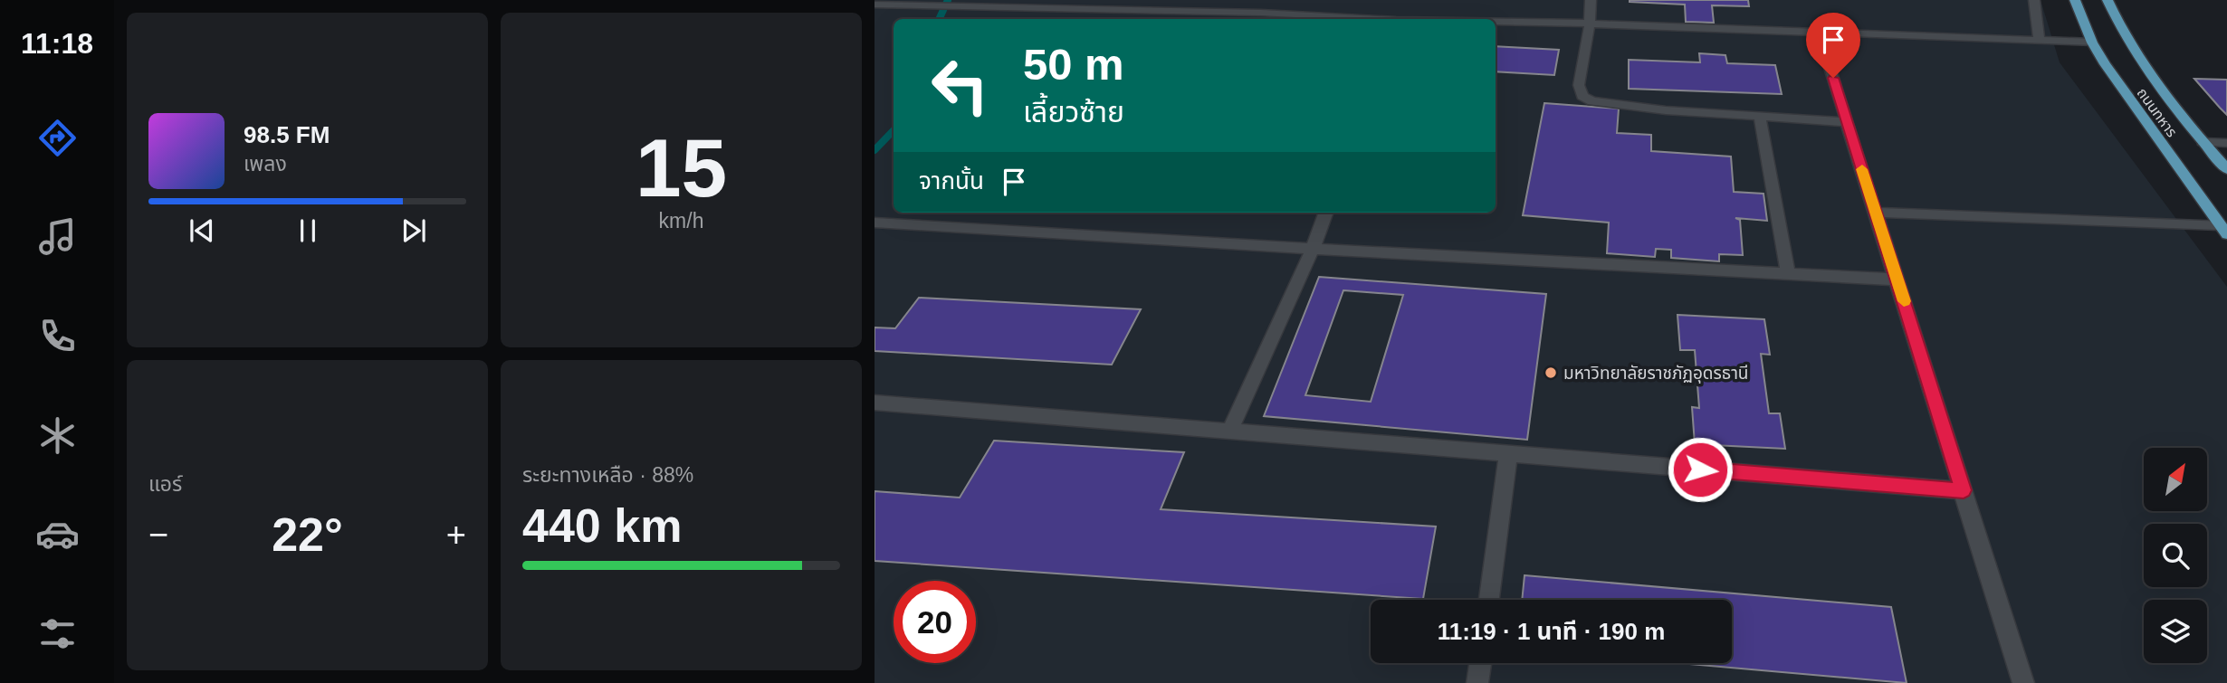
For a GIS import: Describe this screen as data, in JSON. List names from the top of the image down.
{
  "streets": {
    "main road": ["ถนนทหาร"]
  },
  "places": ["มหาวิทยาลัยราชภัฏอุดรธานี"],
  "north": "top right",
  "page": {
    "tabs": "11:18",
    "tile": [
      ["15", "km/h"],
      "แอร์",
      ["ระยะทางเหลือ · 88%", "440 km"]
    ],
    "turn": ["50 m", "เลี้ยวซ้าย"],
    "song": ["98.5 FM", "เพลง"],
    "then": "จากนั้น",
    "heat": ["−", "22°", "+"],
    "limit": "20",
    "trip": "11:19 · 1 นาที · 190 m"
  }
}
